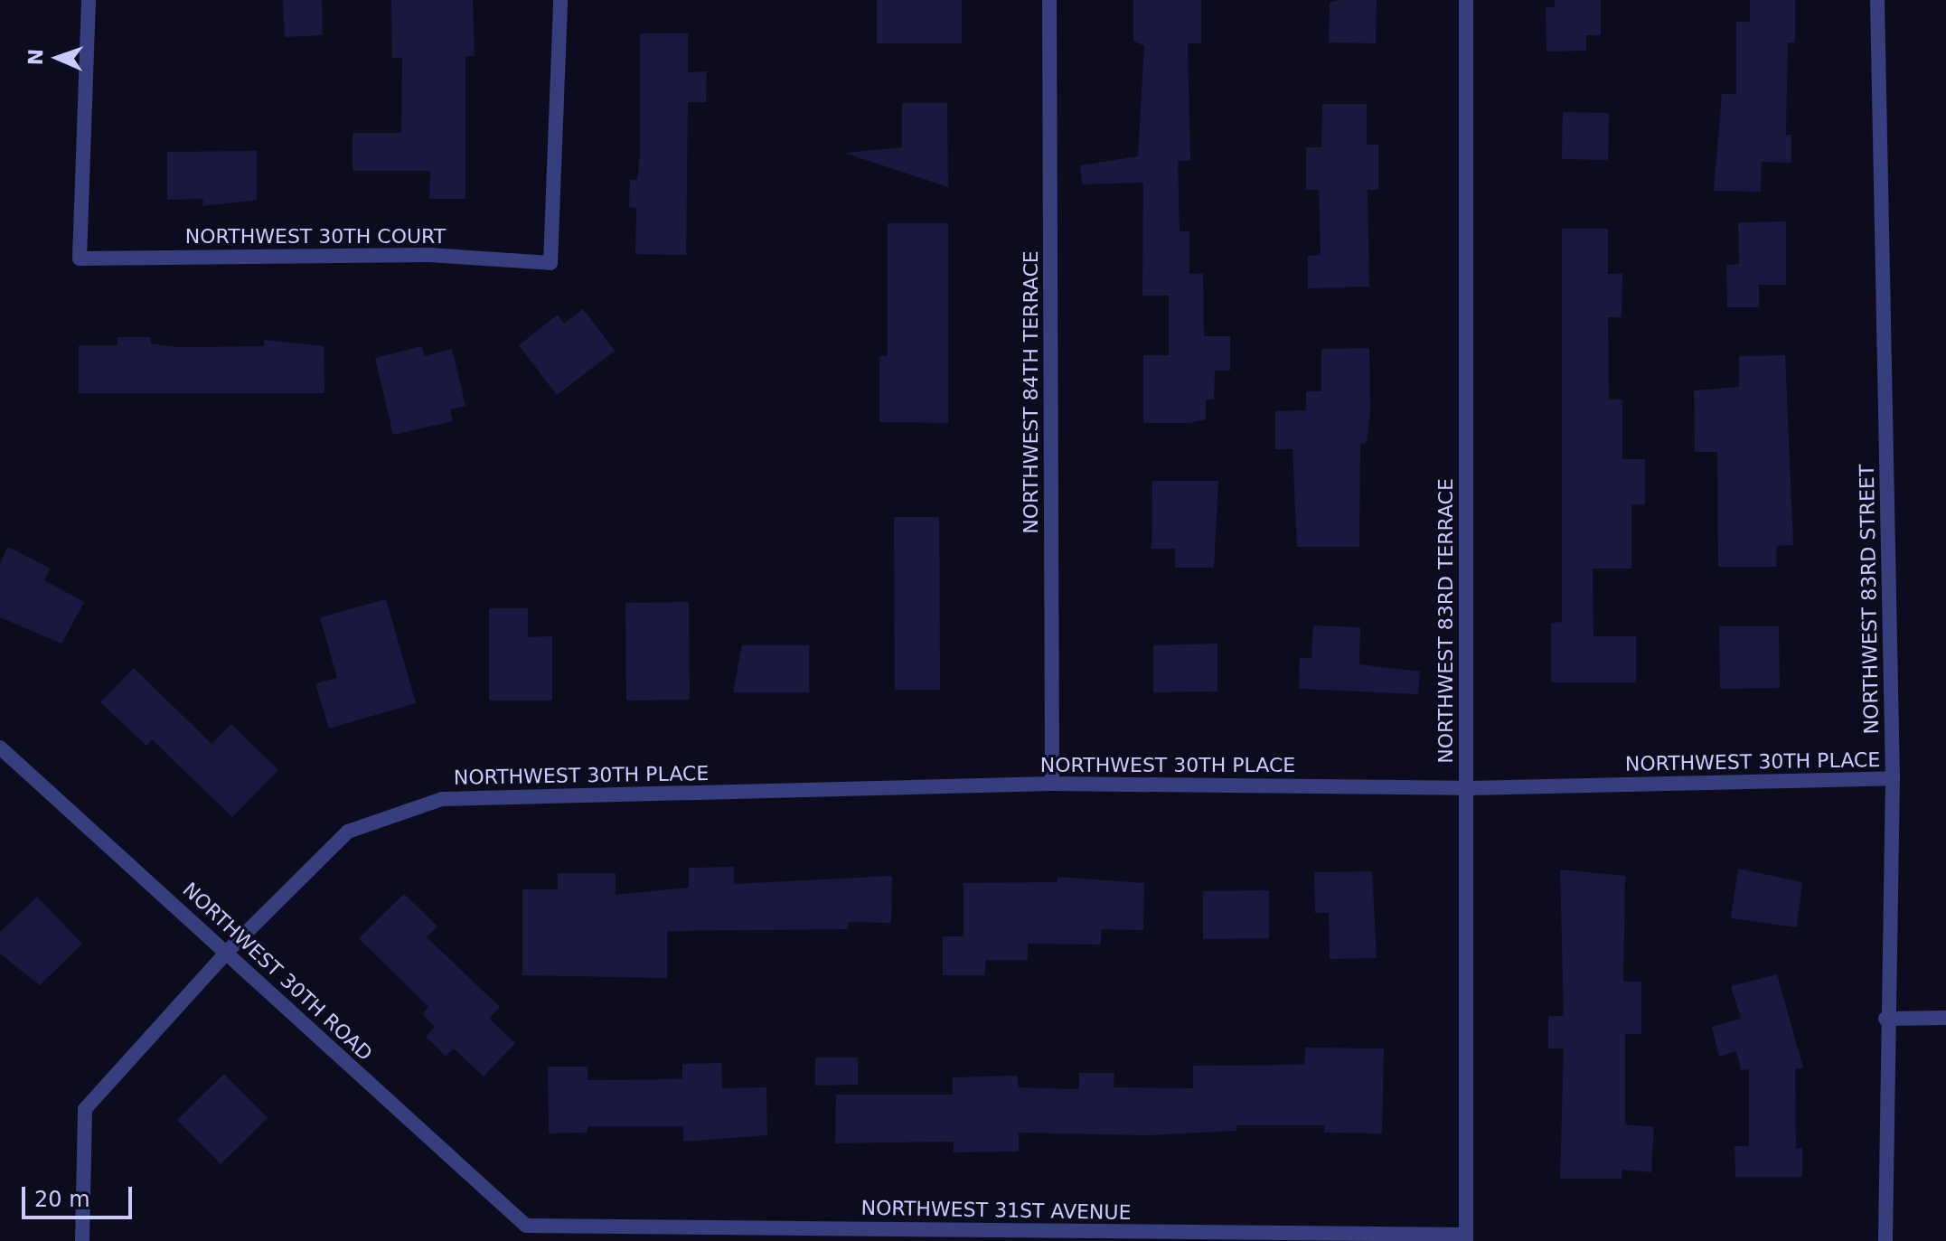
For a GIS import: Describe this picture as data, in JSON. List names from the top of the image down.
{
  "streets": {
    "street": [
      "NORTHWEST 30TH COURT",
      "NORTHWEST 84TH TERRACE",
      "NORTHWEST 83RD STREET",
      "NORTHWEST 83RD TERRACE",
      "NORTHWEST 30TH PLACE",
      "NORTHWEST 30TH ROAD",
      "NORTHWEST 31ST AVENUE"
    ]
  },
  "crossings": [
    ["NORTHWEST 84TH TERRACE", "NORTHWEST 30TH PLACE"],
    ["NORTHWEST 83RD STREET", "NORTHWEST 30TH PLACE"],
    ["NORTHWEST 83RD TERRACE", "NORTHWEST 30TH PLACE"],
    ["NORTHWEST 83RD TERRACE", "NORTHWEST 31ST AVENUE"],
    ["NORTHWEST 30TH PLACE", "NORTHWEST 30TH ROAD"],
    ["NORTHWEST 30TH ROAD", "NORTHWEST 31ST AVENUE"]
  ],
  "scale_bar": "20 m",
  "north": "left"
}
